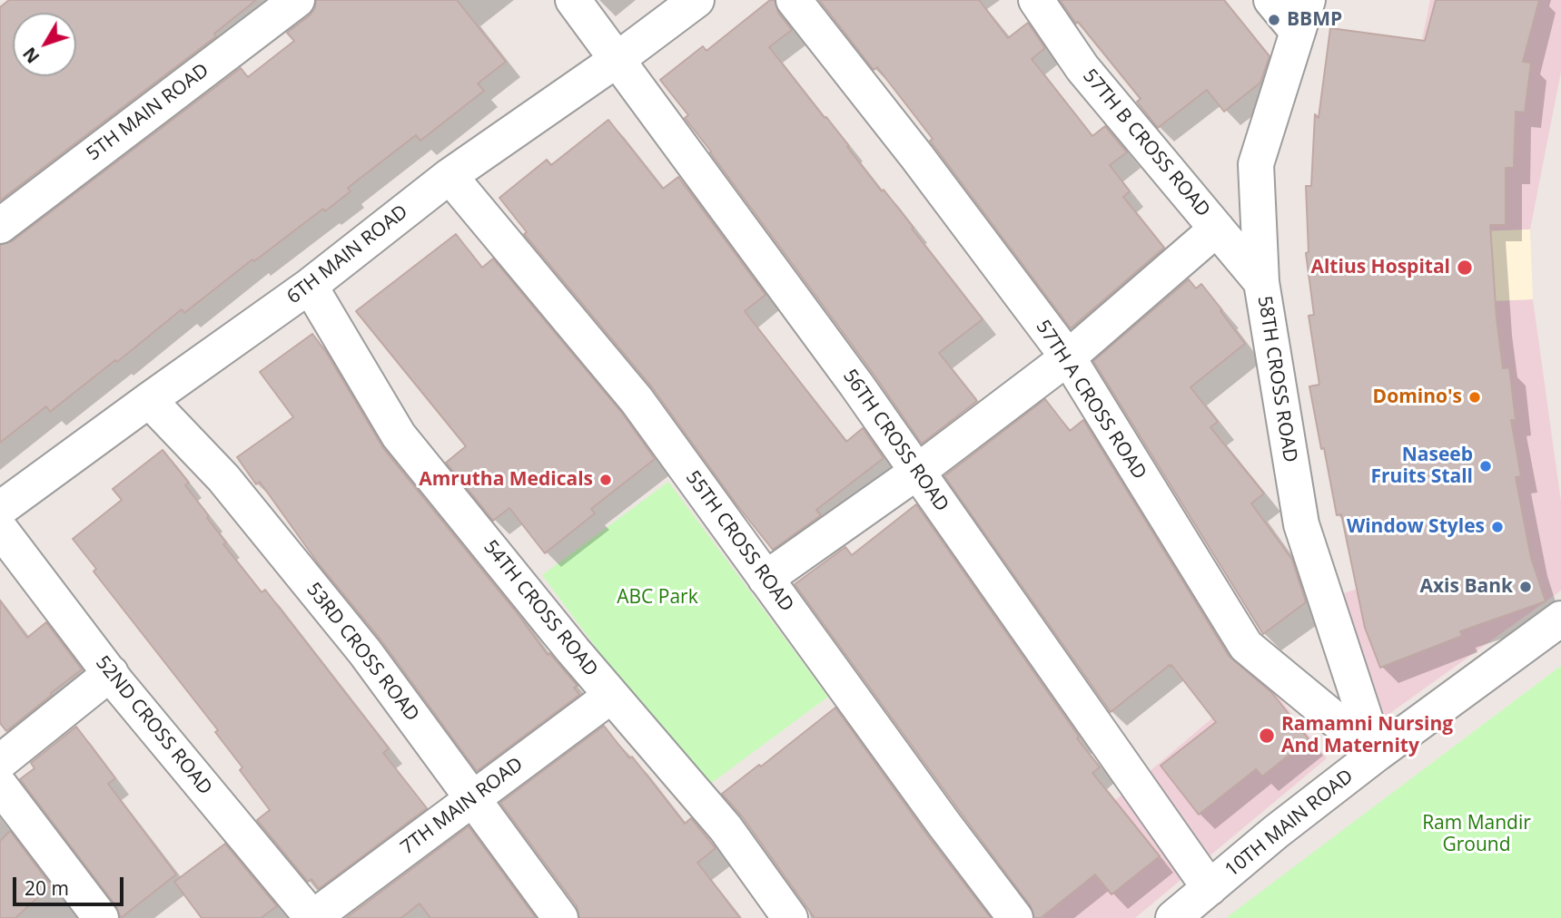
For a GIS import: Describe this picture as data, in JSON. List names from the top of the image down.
{
  "streets": {
    "street": [
      "5TH MAIN ROAD",
      "57TH B CROSS ROAD",
      "6TH MAIN ROAD",
      "58TH CROSS ROAD",
      "57TH A CROSS ROAD",
      "56TH CROSS ROAD",
      "55TH CROSS ROAD",
      "54TH CROSS ROAD",
      "53RD CROSS ROAD",
      "52ND CROSS ROAD",
      "7TH MAIN ROAD",
      "10TH MAIN ROAD"
    ]
  },
  "crossings": [
    ["57TH B CROSS ROAD", "58TH CROSS ROAD"],
    ["6TH MAIN ROAD", "56TH CROSS ROAD"],
    ["6TH MAIN ROAD", "55TH CROSS ROAD"],
    ["6TH MAIN ROAD", "54TH CROSS ROAD"],
    ["6TH MAIN ROAD", "53RD CROSS ROAD"],
    ["58TH CROSS ROAD", "57TH A CROSS ROAD"],
    ["58TH CROSS ROAD", "10TH MAIN ROAD"],
    ["57TH A CROSS ROAD", "10TH MAIN ROAD"],
    ["56TH CROSS ROAD", "10TH MAIN ROAD"],
    ["54TH CROSS ROAD", "7TH MAIN ROAD"],
    ["53RD CROSS ROAD", "7TH MAIN ROAD"],
    ["52ND CROSS ROAD", "7TH MAIN ROAD"]
  ],
  "parks": ["ABC Park", "Ram Mandir Ground"],
  "places": [
    "BBMP",
    "Altius Hospital",
    "Domino's",
    "Naseeb Fruits Stall",
    "Amrutha Medicals",
    "Window Styles",
    "Axis Bank",
    "Ramamni Nursing And Maternity"
  ],
  "scale_bar": "20 m",
  "north": "bottom left"
}
